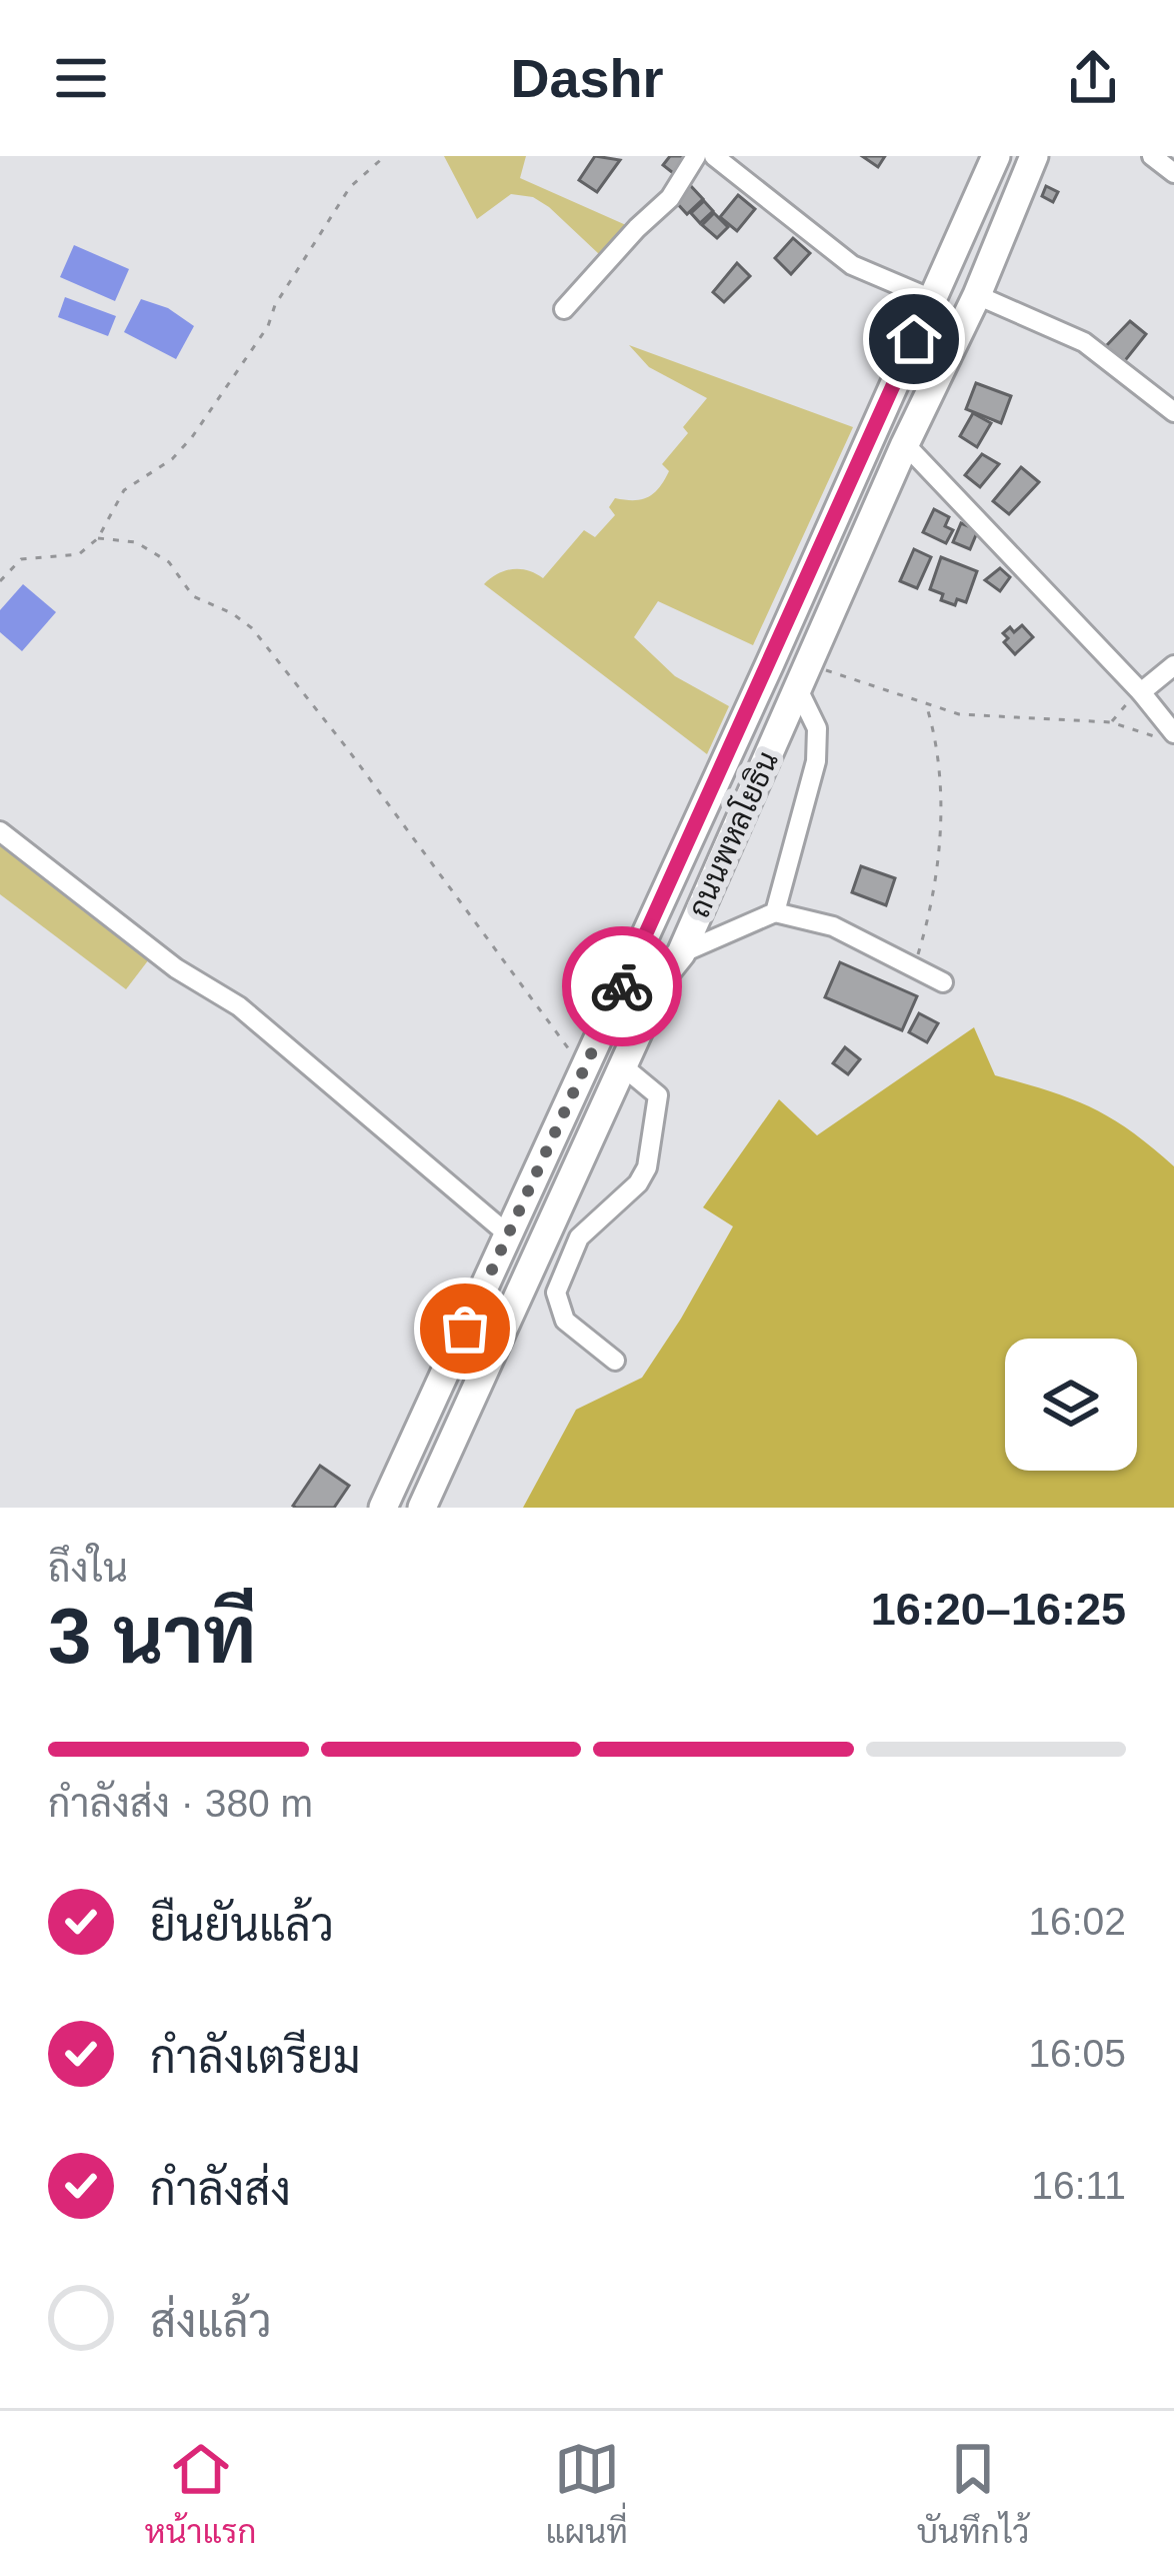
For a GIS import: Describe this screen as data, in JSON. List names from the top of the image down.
{
  "streets": {
    "highway": ["ถนนพหลโยธิน"]
  },
  "page": {
    "header": "Dashr",
    "heading": ["3 นาที", "ถึงใน", "16:20–16:25"],
    "bar": "กำลังส่ง · 380 m",
    "list": [
      ["ยืนยันแล้ว", "16:02"],
      ["กำลังเตรียม", "16:05"],
      ["กำลังส่ง", "16:11"],
      "ส่งแล้ว"
    ],
    "tabs": ["หน้าแรก", "แผนที่", "บันทึกไว้"]
  }
}
